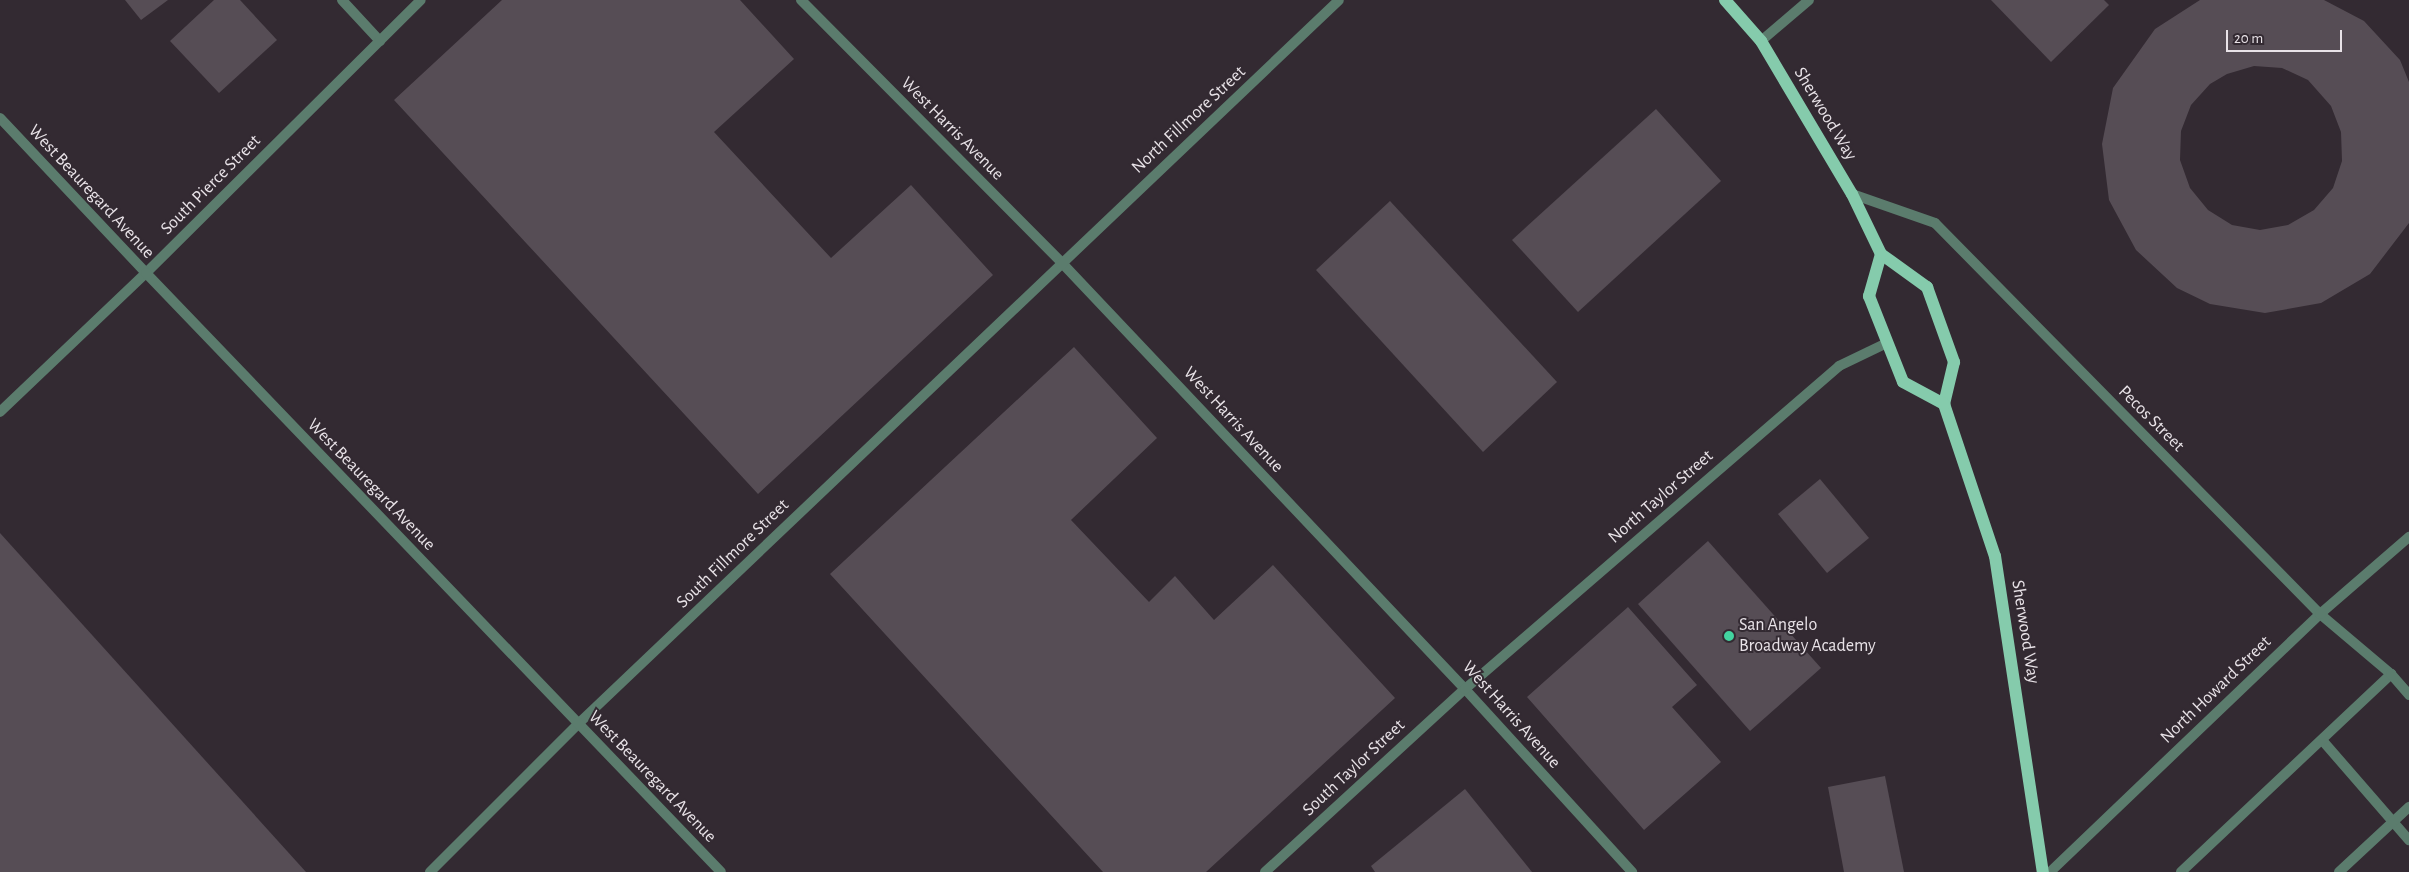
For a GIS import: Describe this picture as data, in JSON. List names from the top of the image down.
{
  "streets": {
    "main road": ["Sherwood Way"],
    "street": [
      "North Fillmore Street",
      "West Harris Avenue",
      "South Pierce Street",
      "West Beauregard Avenue",
      "Pecos Street",
      "North Taylor Street",
      "South Fillmore Street",
      "North Howard Street",
      "South Taylor Street"
    ]
  },
  "crossings": [
    ["Sherwood Way", "Pecos Street"],
    ["North Fillmore Street", "West Harris Avenue"],
    ["North Fillmore Street", "South Fillmore Street"],
    ["West Harris Avenue", "North Taylor Street"],
    ["West Harris Avenue", "South Fillmore Street"],
    ["West Harris Avenue", "South Taylor Street"],
    ["South Pierce Street", "West Beauregard Avenue"],
    ["West Beauregard Avenue", "South Fillmore Street"],
    ["Pecos Street", "North Howard Street"],
    ["North Taylor Street", "South Taylor Street"]
  ],
  "places": ["San Angelo Broadway Academy"],
  "scale_bar": "20 m"
}
